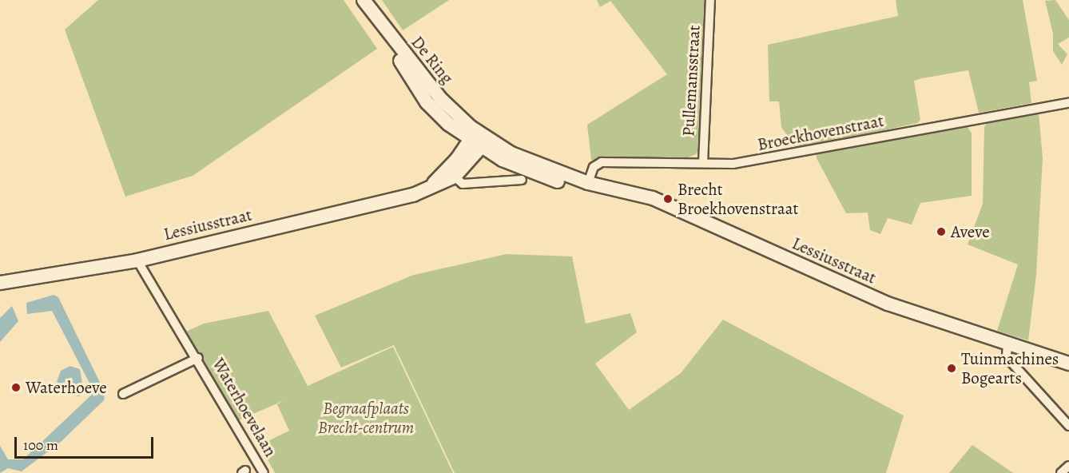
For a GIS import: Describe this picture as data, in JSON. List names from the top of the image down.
{
  "streets": {
    "main road": ["De Ring", "Lessiusstraat"],
    "street": ["Pullemansstraat", "Broeckhovenstraat", "Waterhoevelaan"]
  },
  "crossings": [
    ["De Ring", "Lessiusstraat"],
    ["Pullemansstraat", "Broeckhovenstraat"],
    ["Broeckhovenstraat", "Lessiusstraat"],
    ["Lessiusstraat", "Waterhoevelaan"]
  ],
  "parks": ["Begraafplaats Brecht-centrum"],
  "places": [
    "Brecht Broekhovenstraat",
    "Aveve",
    "Tuinmachines Bogearts",
    "Waterhoeve"
  ],
  "scale_bar": "100 m"
}
